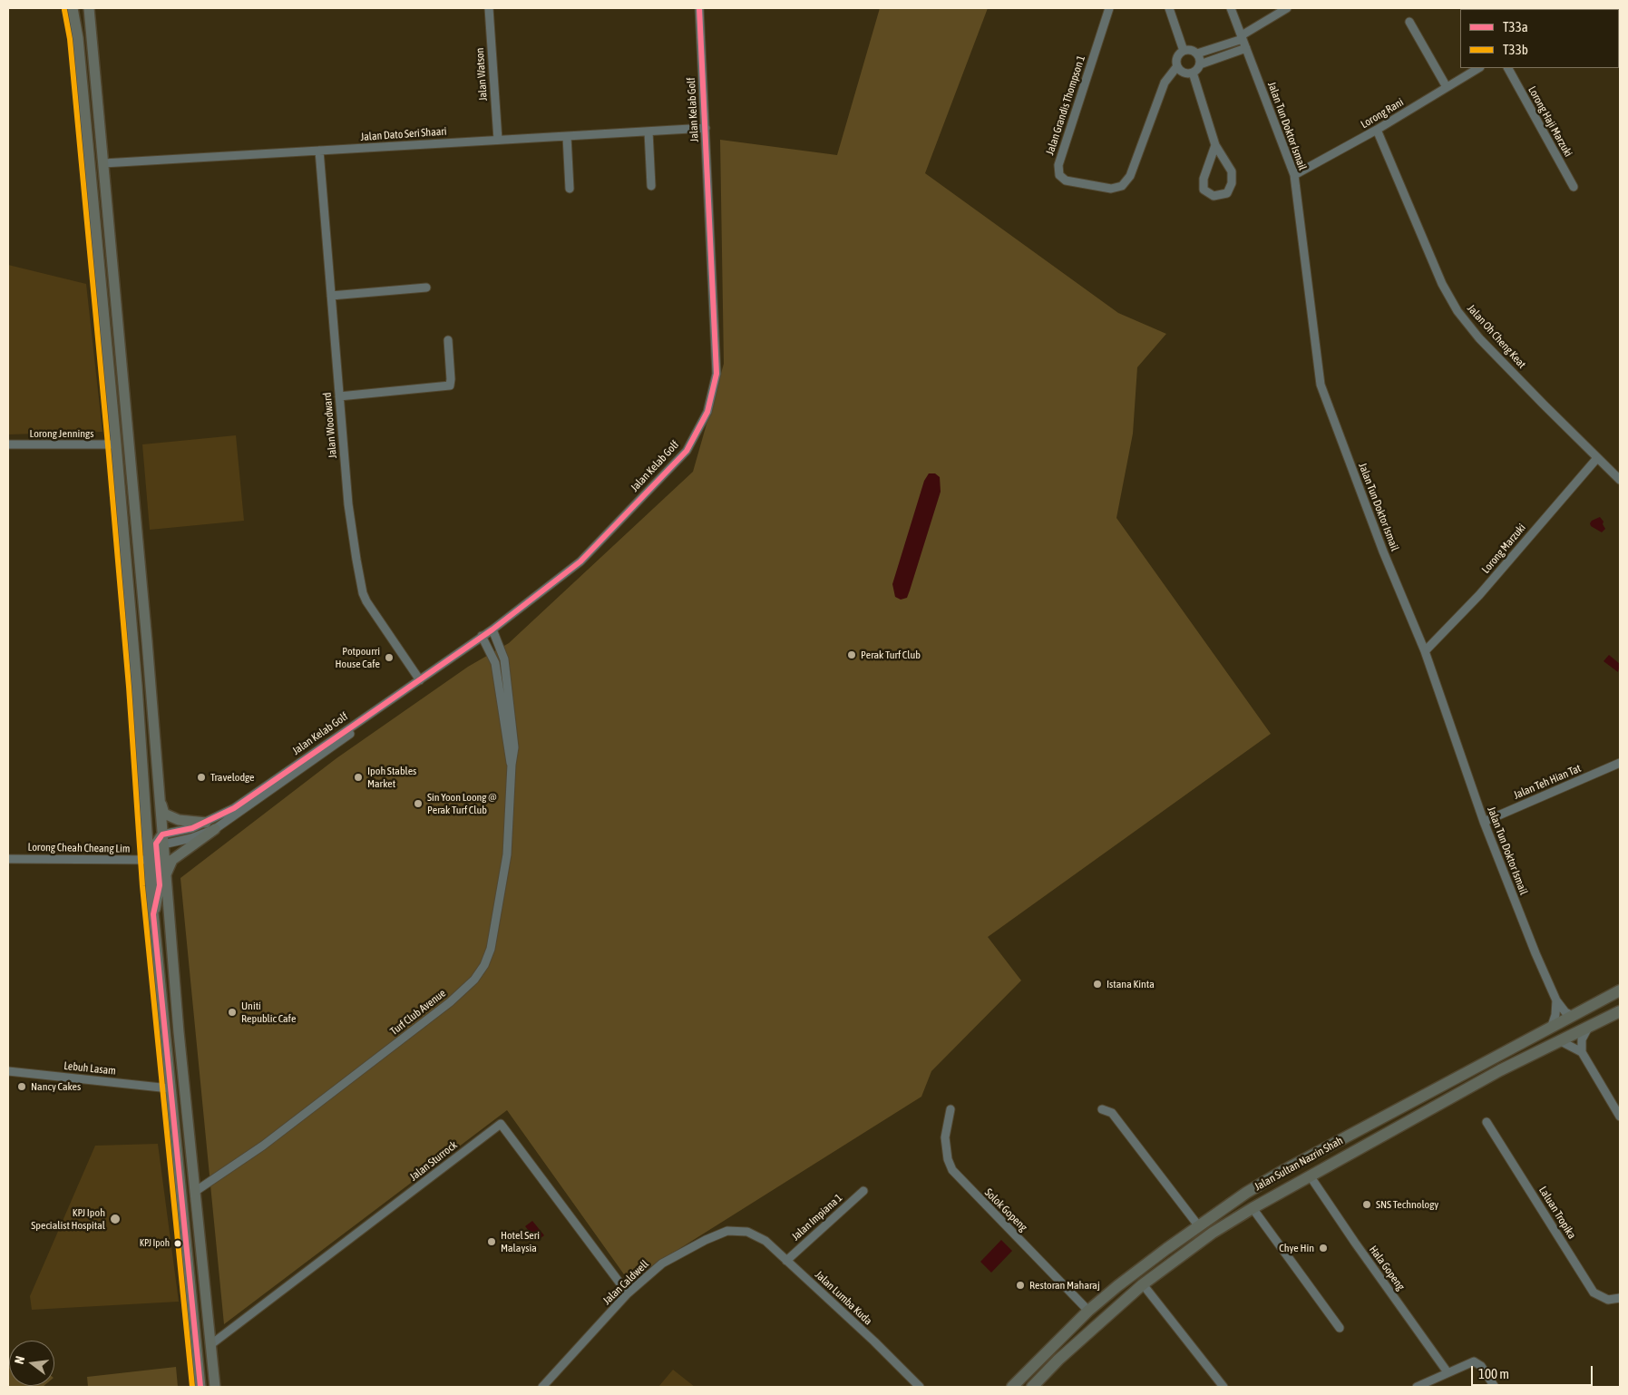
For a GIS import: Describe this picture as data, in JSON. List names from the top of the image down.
{
  "streets": {
    "highway": ["Jalan Sultan Nazrin Shah"],
    "street": [
      "Jalan Watson",
      "Jalan Grandis Thompson 1",
      "Jalan Kelab Golf",
      "Lorong Rani",
      "Lorong Haji Marzuki",
      "Jalan Tun Doktor Ismail",
      "Jalan Dato Seri Shaari",
      "Jalan Oh Cheng Keat",
      "Jalan Woodward",
      "Lorong Jennings",
      "Lorong Marzuki",
      "Jalan Teh Hian Tat",
      "Lorong Cheah Cheang Lim",
      "Turf Club Avenue",
      "Lebuh Lasam",
      "Jalan Sturrock",
      "Solok Gopeng",
      "Laluan Tropika",
      "Jalan Impiana 1",
      "Hala Gopeng",
      "Jalan Caldwell",
      "Jalan Lumba Kuda"
    ]
  },
  "crossings": [
    ["Jalan Watson", "Jalan Dato Seri Shaari"],
    ["Jalan Kelab Golf", "Jalan Dato Seri Shaari"],
    ["Jalan Kelab Golf", "Jalan Woodward"],
    ["Jalan Kelab Golf", "Turf Club Avenue"],
    ["Lorong Rani", "Jalan Tun Doktor Ismail"],
    ["Lorong Rani", "Jalan Oh Cheng Keat"],
    ["Jalan Tun Doktor Ismail", "Lorong Marzuki"],
    ["Jalan Tun Doktor Ismail", "Jalan Teh Hian Tat"],
    ["Jalan Tun Doktor Ismail", "Jalan Sultan Nazrin Shah"],
    ["Jalan Dato Seri Shaari", "Jalan Woodward"],
    ["Jalan Oh Cheng Keat", "Lorong Marzuki"],
    ["Jalan Sturrock", "Jalan Caldwell"],
    ["Jalan Sultan Nazrin Shah", "Solok Gopeng"],
    ["Jalan Sultan Nazrin Shah", "Hala Gopeng"],
    ["Jalan Impiana 1", "Jalan Lumba Kuda"],
    ["Jalan Caldwell", "Jalan Lumba Kuda"]
  ],
  "places": [
    "Perak Turf Club",
    "Potpourri House Cafe",
    "Travelodge",
    "Ipoh Stables Market",
    "Sin Yoon Loong @ Perak Turf Club",
    "Istana Kinta",
    "Uniti Republic Cafe",
    "Nancy Cakes",
    "SNS Technology",
    "KPJ Ipoh Specialist Hospital",
    "Hotel Seri Malaysia",
    "KPJ Ipoh",
    "Chye Hin",
    "Restoran Maharaj"
  ],
  "lines": ["transit line T33a", "transit line T33b"],
  "legend": ["T33a", "T33b"],
  "scale_bar": "100 m",
  "north": "left"
}
